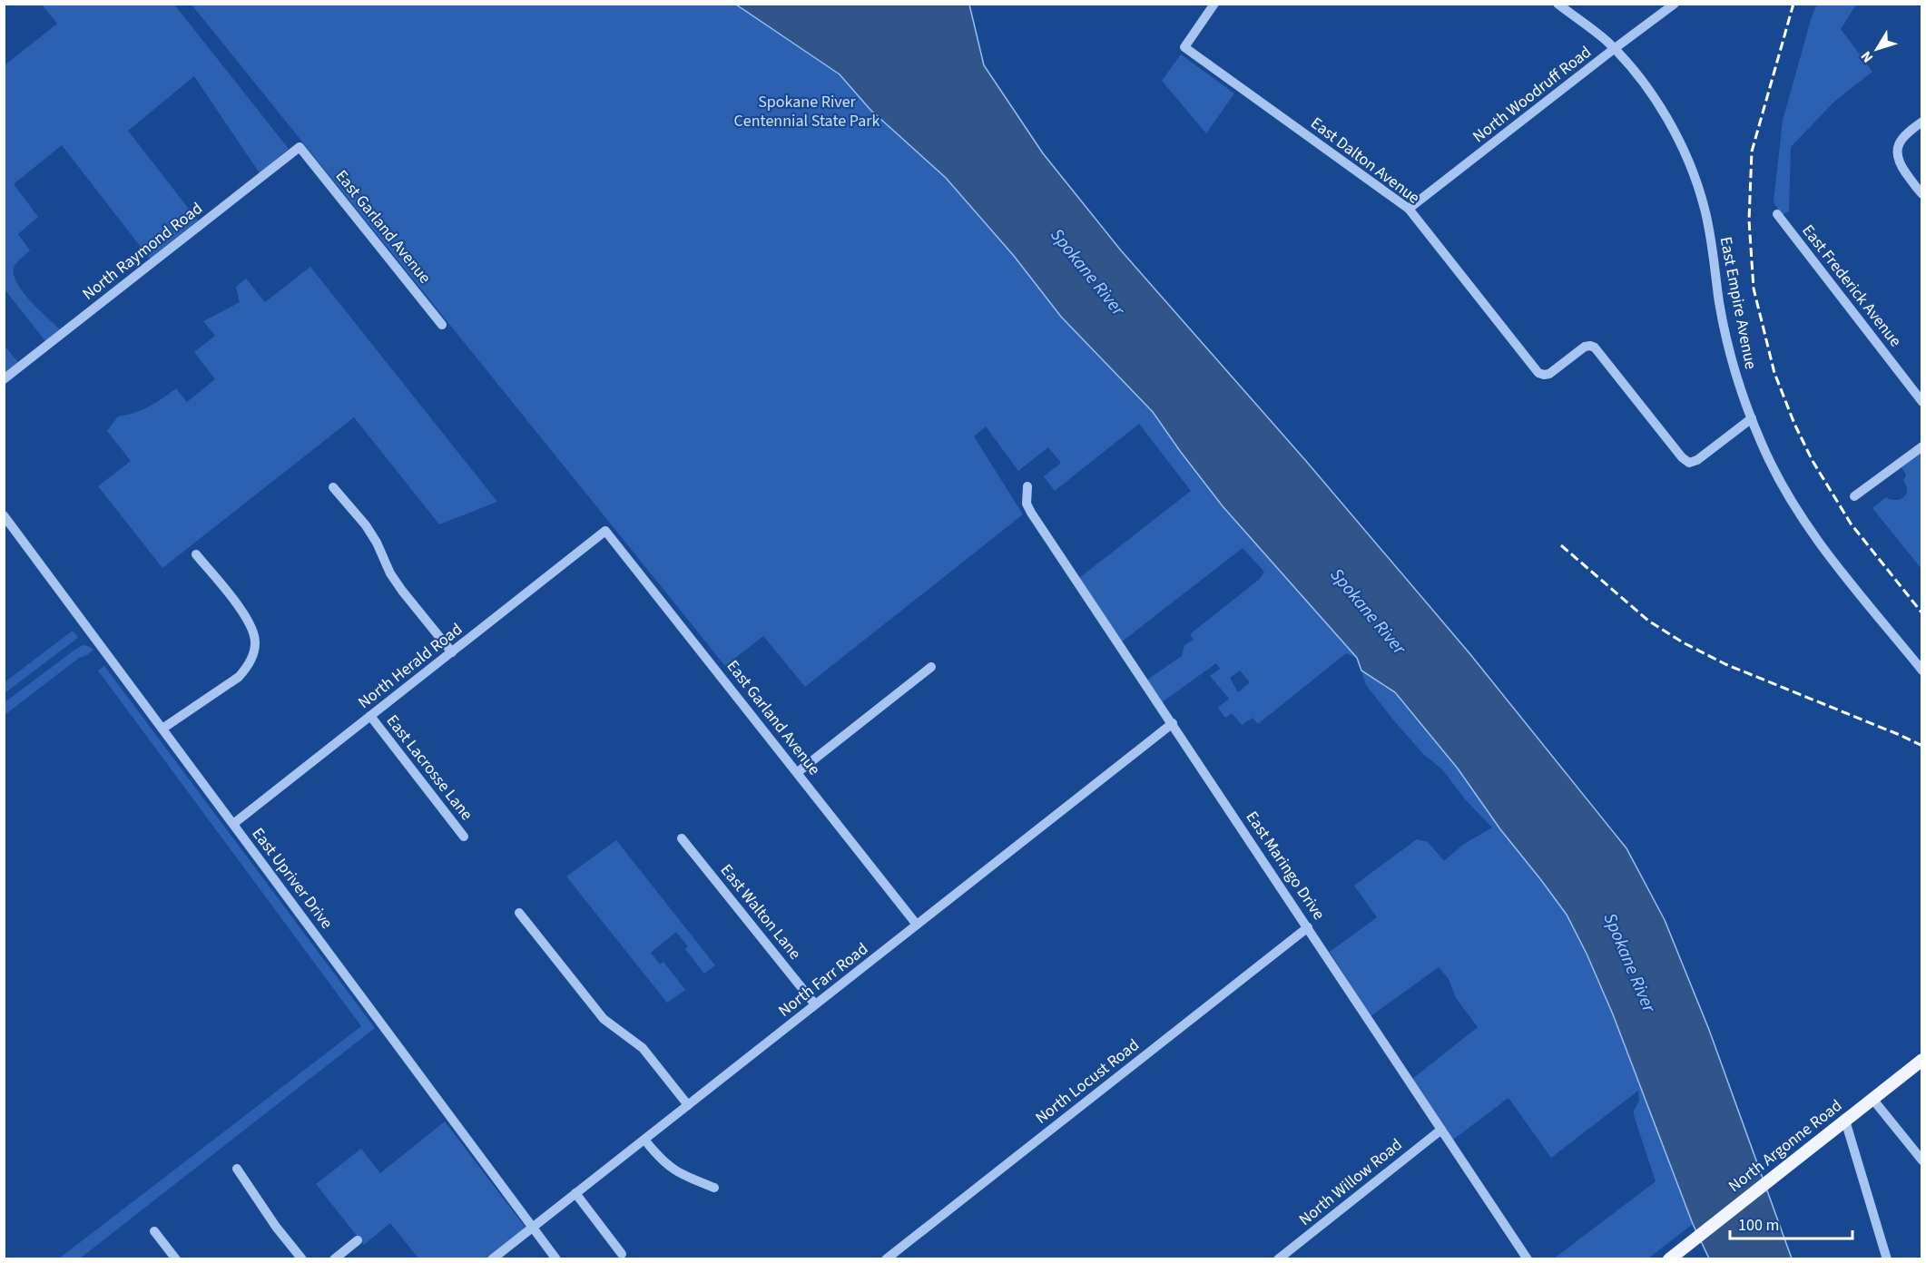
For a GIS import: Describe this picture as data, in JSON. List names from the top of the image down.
{
  "streets": {
    "main road": ["North Argonne Road"],
    "street": [
      "North Woodruff Road",
      "East Dalton Avenue",
      "East Garland Avenue",
      "North Raymond Road",
      "East Frederick Avenue",
      "East Empire Avenue",
      "North Herald Road",
      "East Lacrosse Lane",
      "East Maringo Drive",
      "East Upriver Drive",
      "East Walton Lane",
      "North Farr Road",
      "North Locust Road",
      "North Willow Road"
    ]
  },
  "crossings": [
    ["North Woodruff Road", "East Dalton Avenue"],
    ["North Woodruff Road", "East Empire Avenue"],
    ["East Dalton Avenue", "East Empire Avenue"],
    ["East Garland Avenue", "North Raymond Road"],
    ["East Garland Avenue", "North Herald Road"],
    ["East Garland Avenue", "North Farr Road"],
    ["North Herald Road", "East Lacrosse Lane"],
    ["North Herald Road", "East Upriver Drive"],
    ["East Maringo Drive", "North Farr Road"],
    ["East Maringo Drive", "North Locust Road"],
    ["East Maringo Drive", "North Willow Road"],
    ["East Upriver Drive", "North Farr Road"],
    ["East Walton Lane", "North Farr Road"]
  ],
  "water": ["Spokane River"],
  "parks": ["Spokane River Centennial State Park"],
  "scale_bar": "100 m",
  "north": "bottom left"
}
